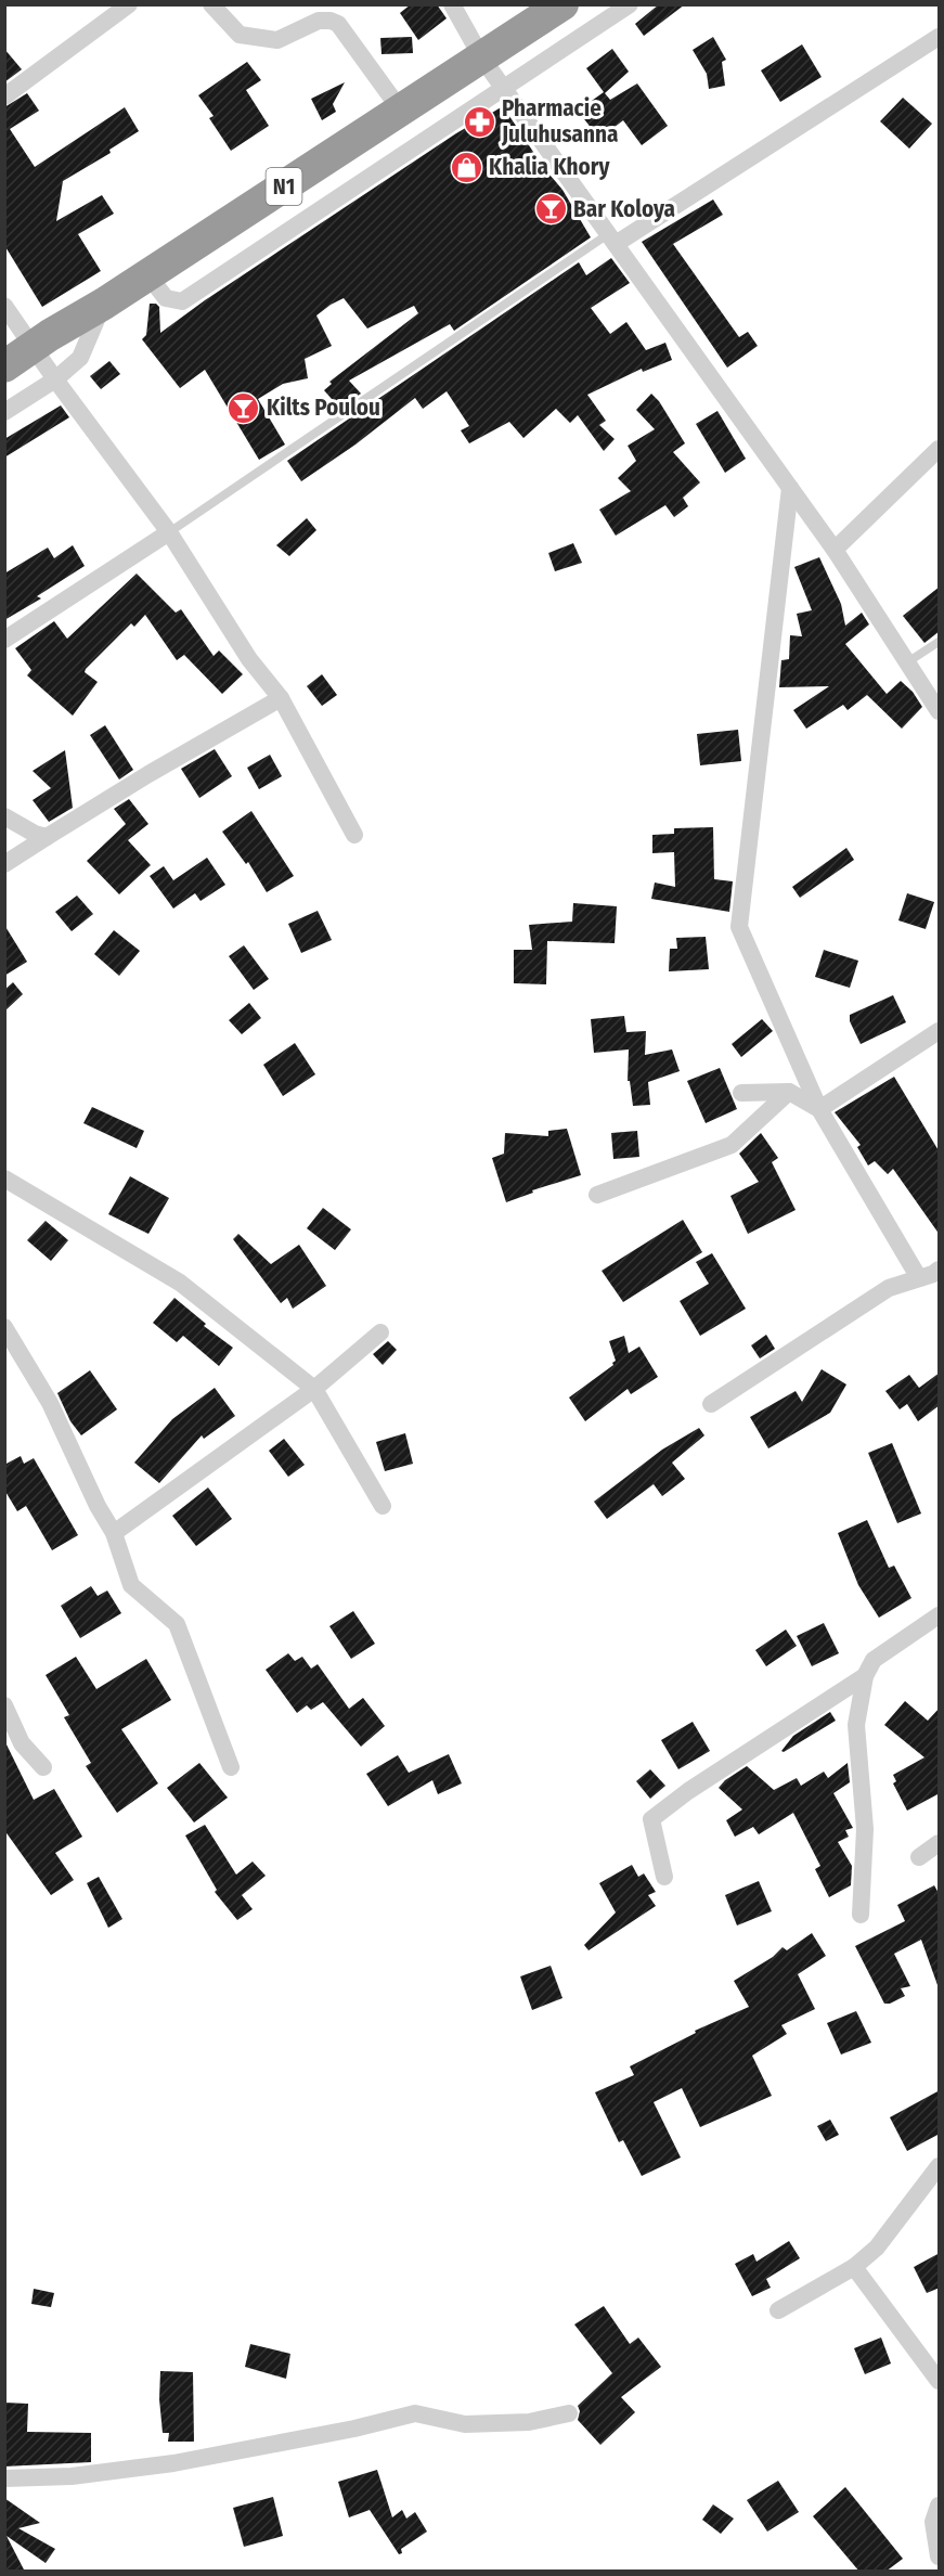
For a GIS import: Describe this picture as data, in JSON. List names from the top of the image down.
{
  "streets": {
    "highway": ["N1"]
  },
  "places": {
    "pharmacy": ["Pharmacie Juluhusanna"],
    "shop": ["Khalia Khory"],
    "bar": ["Bar Koloya", "Kilts Poulou"]
  }
}
